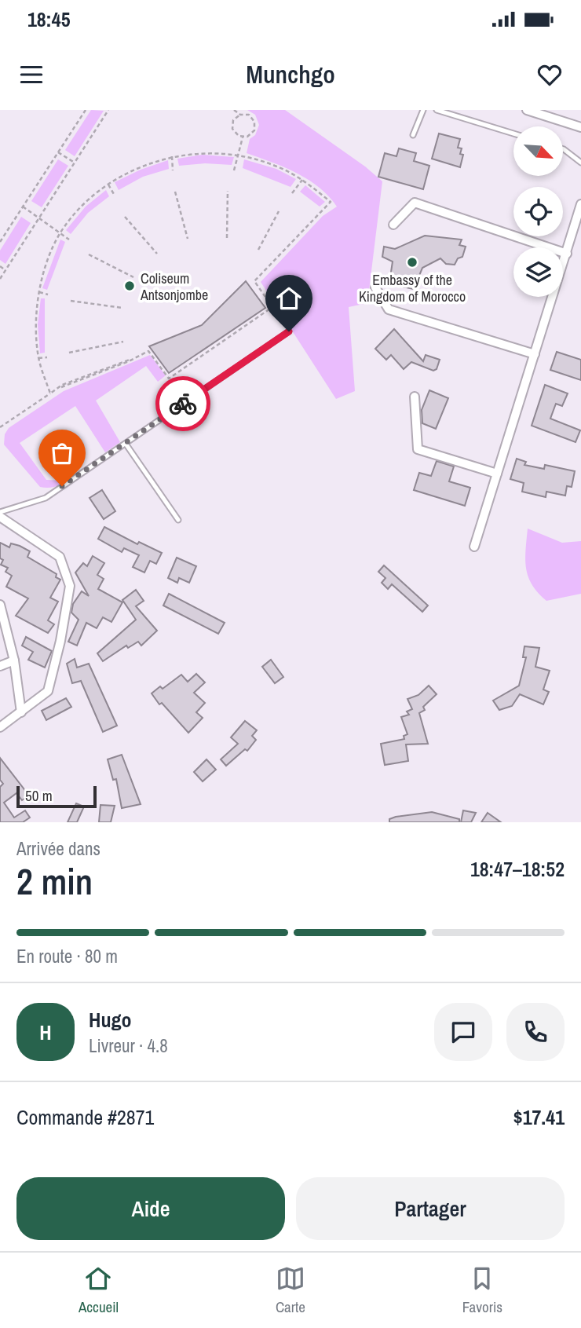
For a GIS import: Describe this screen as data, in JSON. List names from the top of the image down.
{
  "places": ["Embassy of the Kingdom of Morocco", "Coliseum Antsonjombe"],
  "scale_bar": "50 m",
  "north": "bottom right",
  "page": {
    "status": "18:45",
    "header": "Munchgo",
    "scale": "50 m",
    "heading": ["2 min", "Arrivée dans", "18:47–18:52"],
    "panel": [
      "Hugo",
      "Livreur · 4.8",
      "Commande #2871",
      "$17.41"
    ],
    "bar": "En route · 80 m",
    "round": "H",
    "buttons": ["Aide", "Partager"],
    "tabs": ["Accueil", "Carte", "Favoris"]
  }
}
